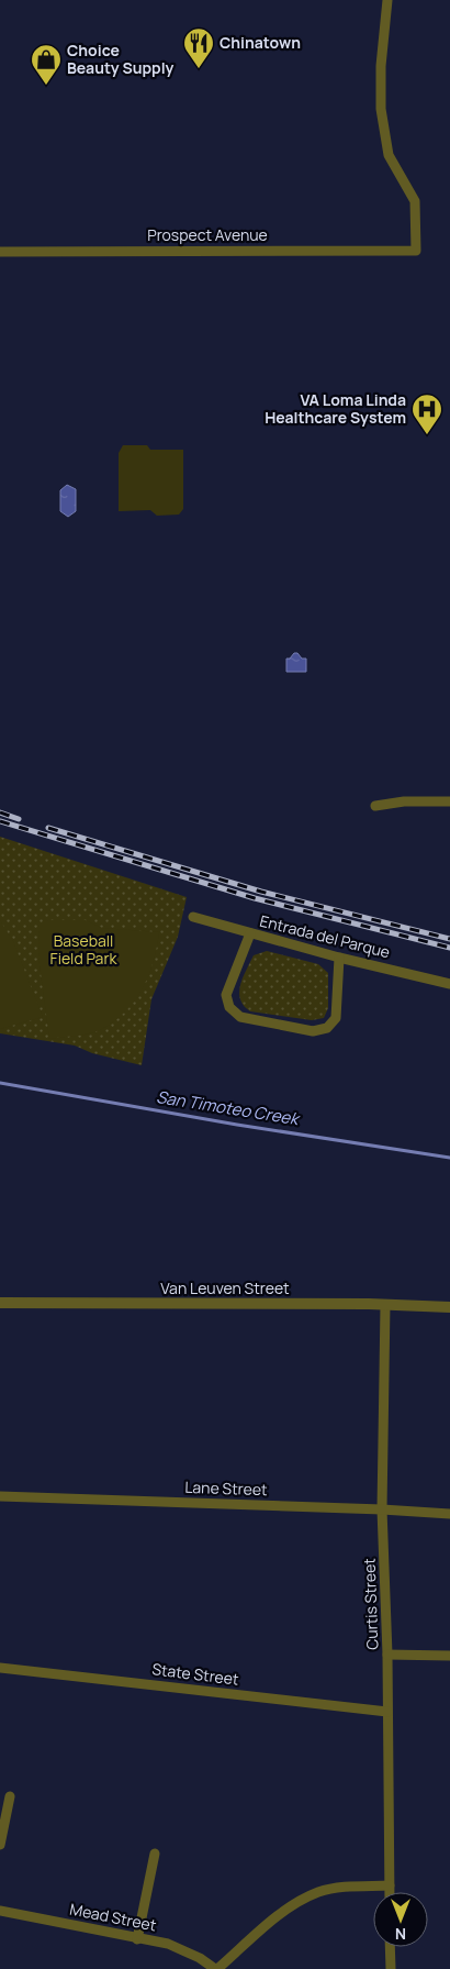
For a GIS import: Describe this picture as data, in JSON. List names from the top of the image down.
{
  "streets": {
    "street": [
      "Prospect Avenue",
      "Entrada del Parque",
      "Van Leuven Street",
      "Lane Street",
      "Curtis Street",
      "State Street",
      "Mead Street"
    ]
  },
  "crossings": [
    ["Van Leuven Street", "Curtis Street"],
    ["Lane Street", "Curtis Street"],
    ["Curtis Street", "State Street"],
    ["Curtis Street", "Mead Street"]
  ],
  "water": ["San Timoteo Creek"],
  "parks": ["Baseball Field Park"],
  "places": {
    "restaurant": ["Chinatown"],
    "shop": ["Choice Beauty Supply"],
    "hospital": ["VA Loma Linda Healthcare System"]
  },
  "north": "bottom"
}
